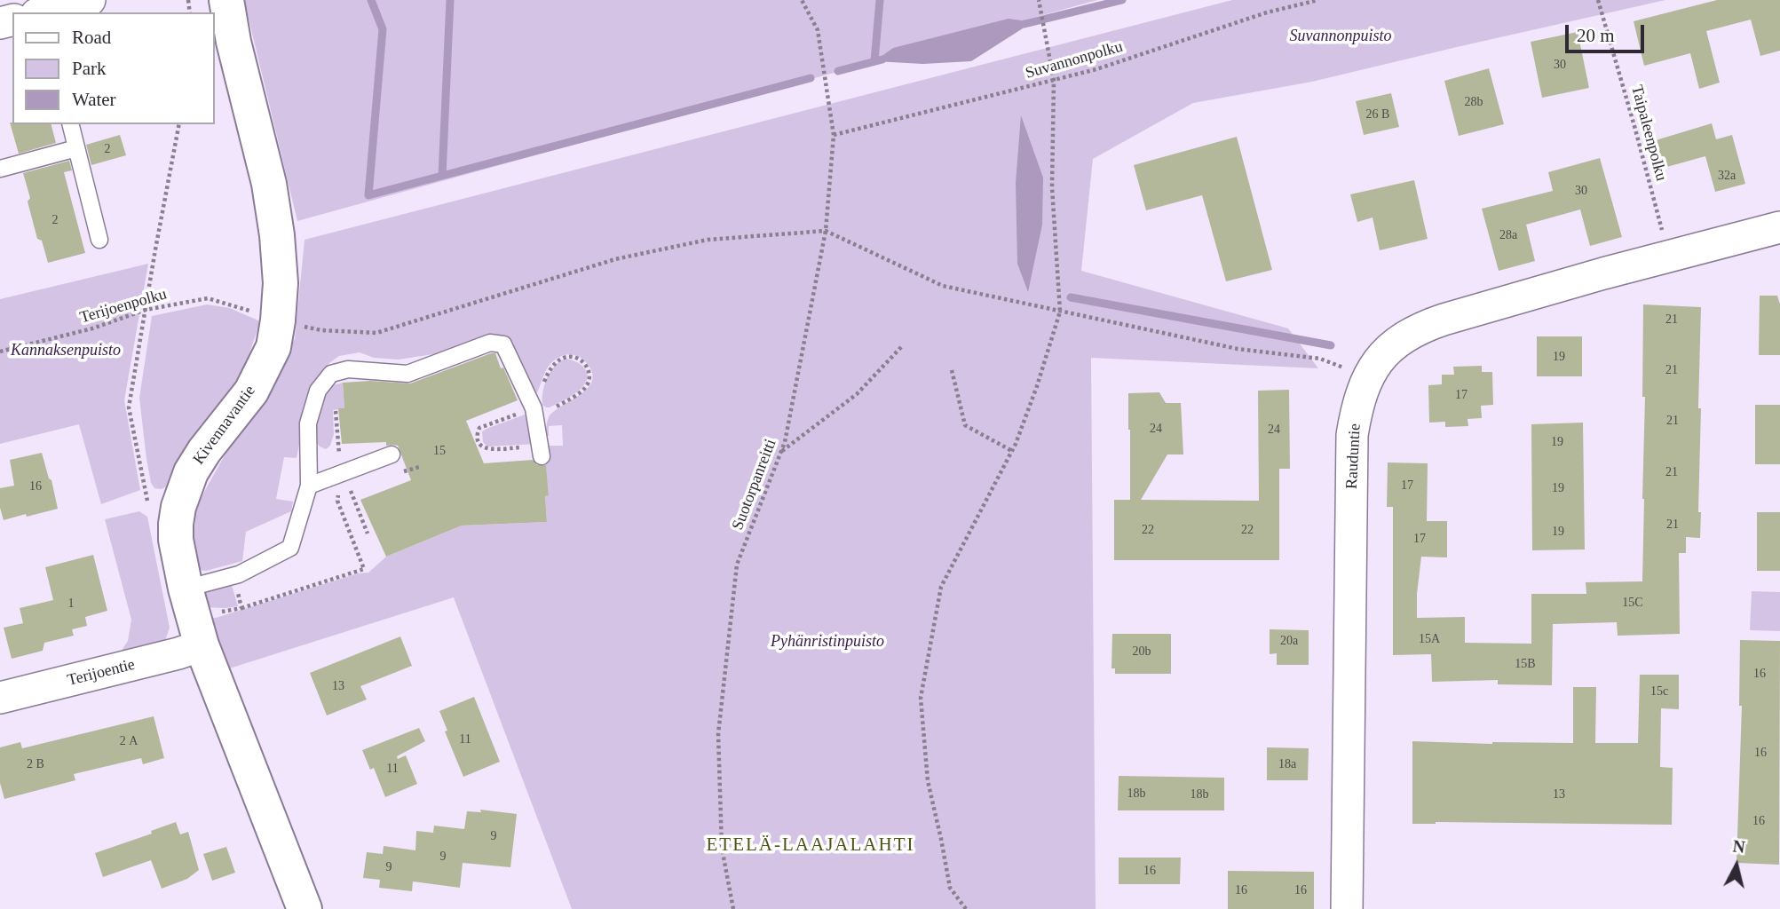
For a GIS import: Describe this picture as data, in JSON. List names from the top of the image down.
{
  "streets": {
    "street": ["Kivennavantie", "Rauduntie", "Terijoentie"],
    "path": [
      "Suvannonpolku",
      "Taipaleenpolku",
      "Terijoenpolku",
      "Suotorpanreitti"
    ]
  },
  "crossings": [
    ["Suvannonpolku", "Suotorpanreitti"],
    ["Taipaleenpolku", "Rauduntie"],
    ["Terijoenpolku", "Kivennavantie"],
    ["Terijoenpolku", "Suotorpanreitti"],
    ["Kivennavantie", "Terijoentie"]
  ],
  "districts": ["ETELÄ-LAAJALAHTI"],
  "parks": ["Suvannonpuisto", "Kannaksenpuisto", "Pyhänristinpuisto"],
  "house_numbers": [
    "30",
    "28b",
    "26 B",
    "2",
    "32a",
    "30",
    "2",
    "28a",
    "21",
    "19",
    "21",
    "17",
    "21",
    "24",
    "24",
    "19",
    "15",
    "21",
    "17",
    "16",
    "19",
    "21",
    "22",
    "22",
    "19",
    "17",
    "15C",
    "1",
    "15A",
    "20a",
    "20b",
    "15B",
    "16",
    "13",
    "15c",
    "11",
    "2 A",
    "16",
    "2 B",
    "18a",
    "11",
    "18b",
    "18b",
    "13",
    "16",
    "9",
    "9",
    "9",
    "16",
    "16",
    "16"
  ],
  "legend": ["Road", "Park", "Water"],
  "scale_bar": "20 m",
  "north": "top"
}
